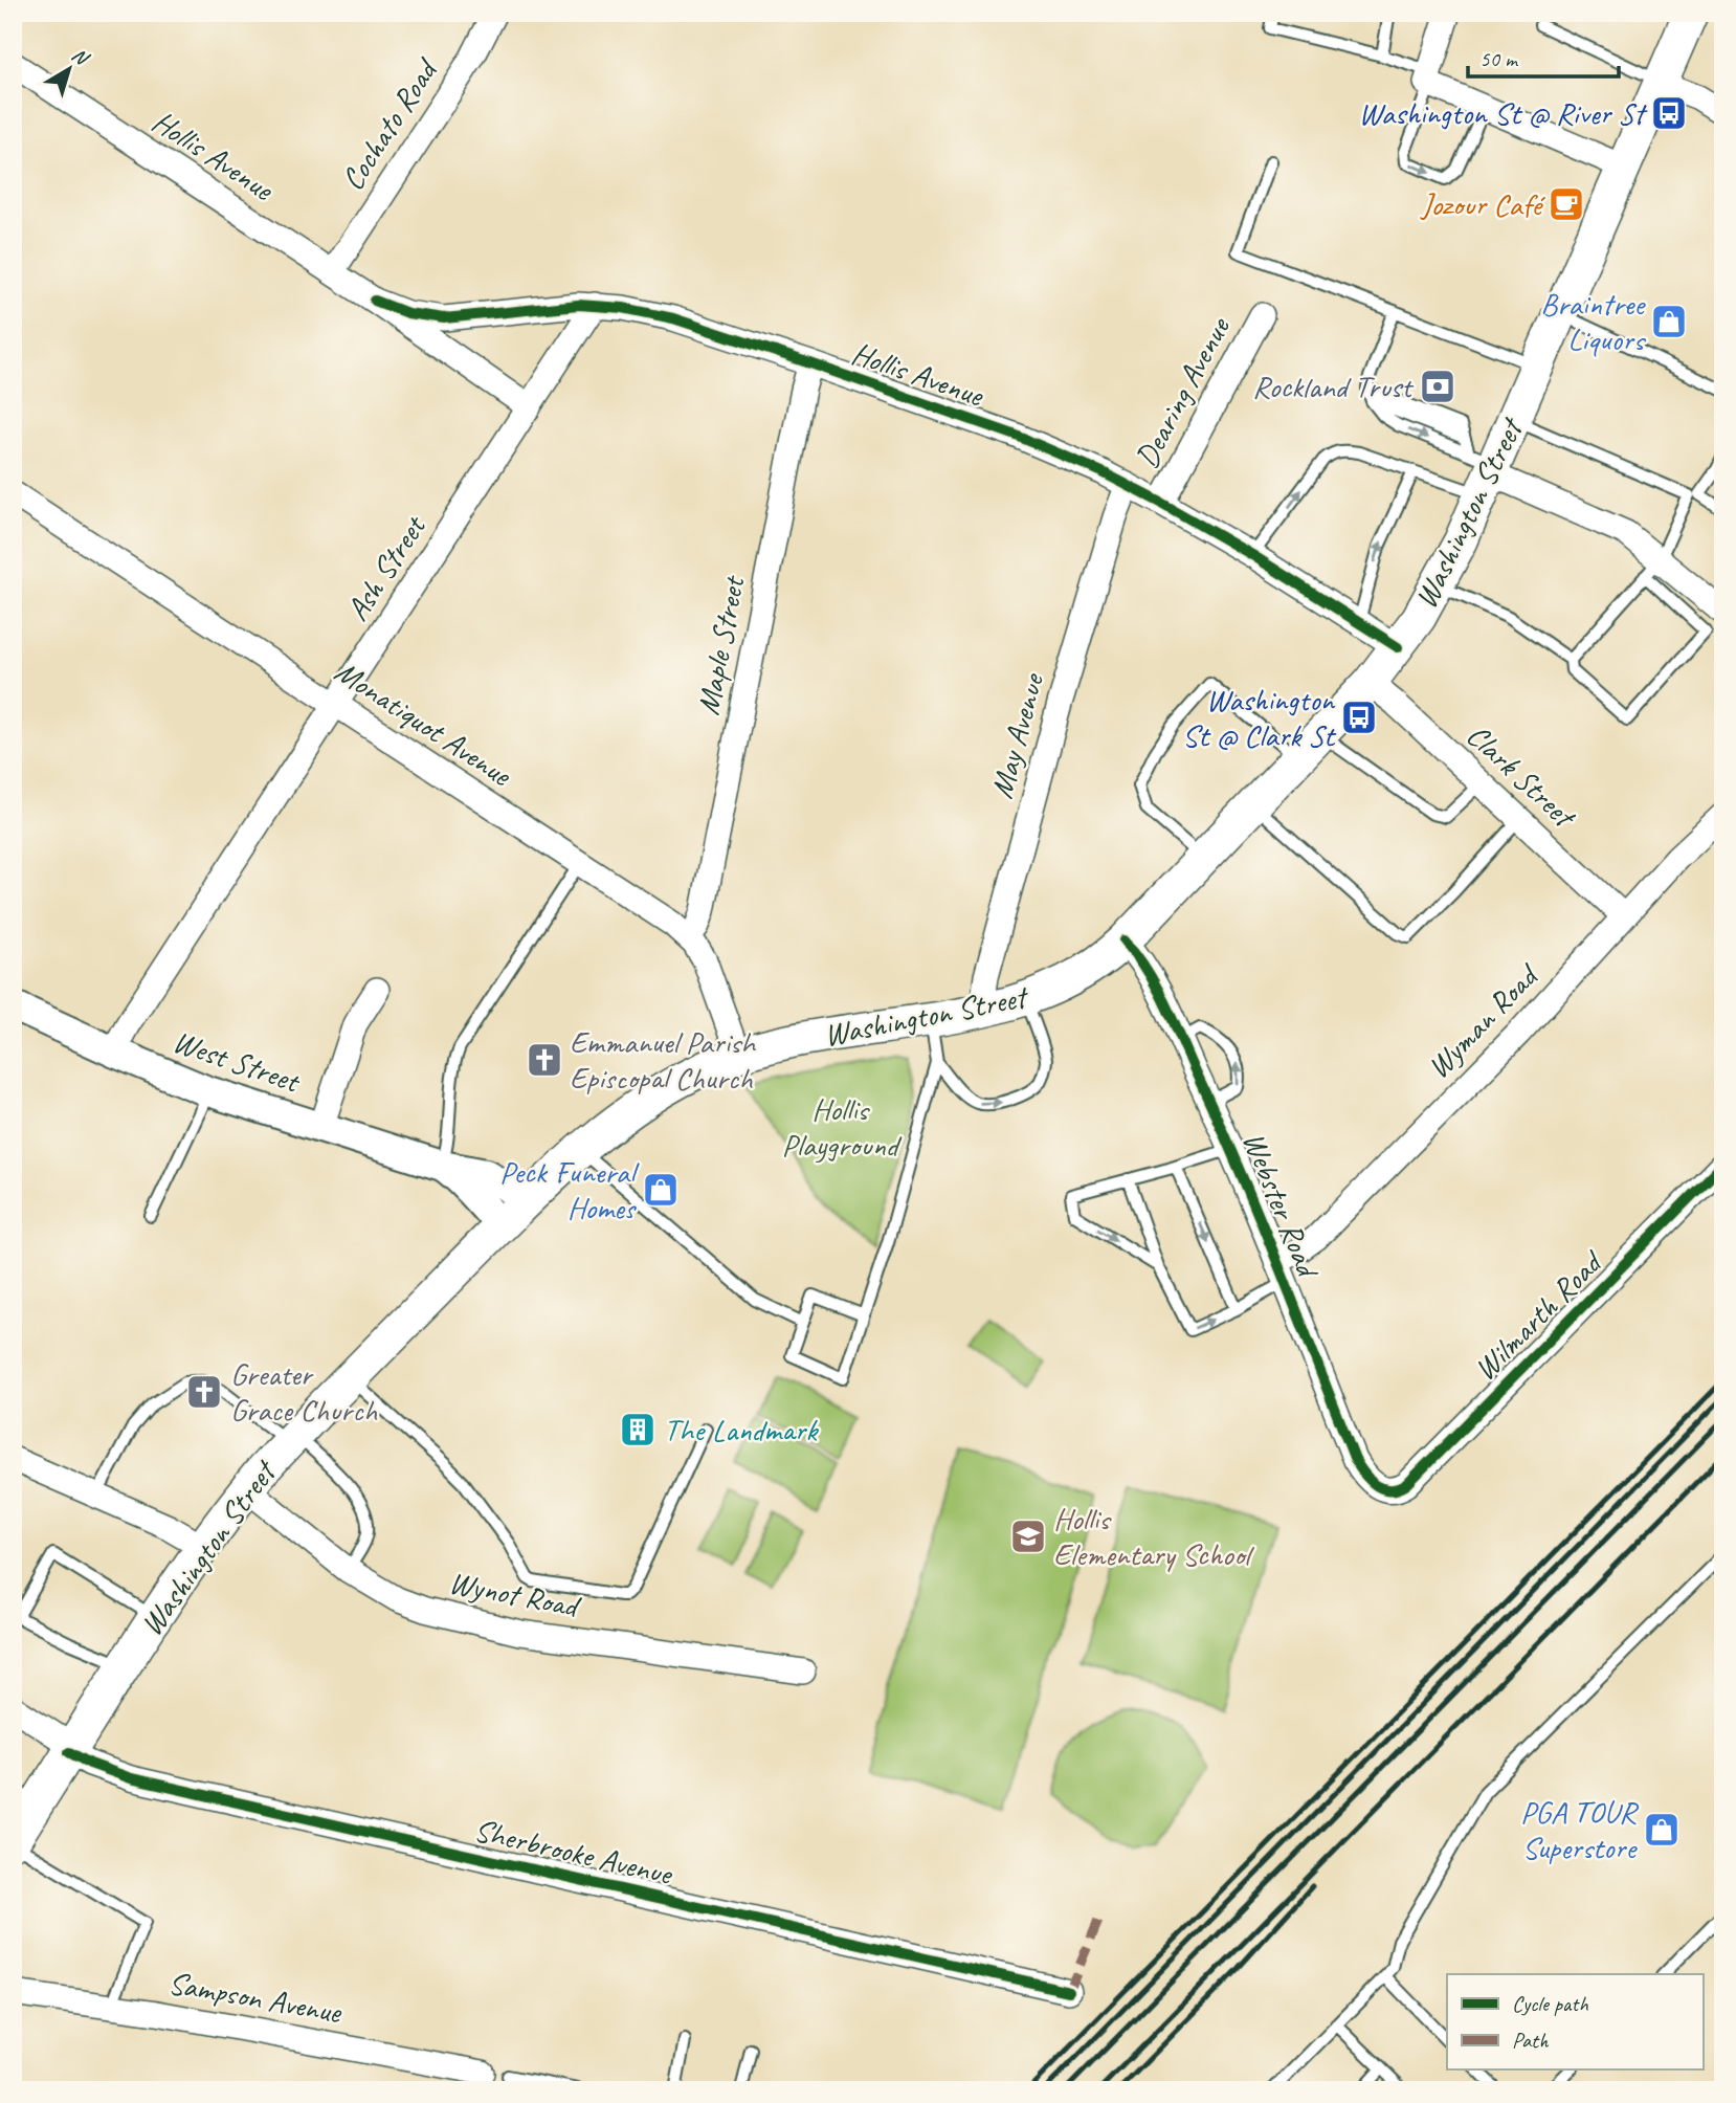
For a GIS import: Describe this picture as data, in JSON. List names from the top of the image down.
{
  "streets": {
    "main road": ["Washington Street"],
    "street": [
      "Cochato Road",
      "Hollis Avenue",
      "Dearing Avenue",
      "Ash Street",
      "Maple Street",
      "Monatiquot Avenue",
      "May Avenue",
      "Clark Street",
      "Wyman Road",
      "West Street",
      "Webster Road",
      "Wilmarth Road",
      "Wynot Road",
      "Sherbrooke Avenue",
      "Sampson Avenue"
    ]
  },
  "crossings": [
    ["Cochato Road", "Hollis Avenue"],
    ["Hollis Avenue", "Dearing Avenue"],
    ["Hollis Avenue", "Washington Street"],
    ["Hollis Avenue", "Ash Street"],
    ["Hollis Avenue", "Maple Street"],
    ["Hollis Avenue", "May Avenue"],
    ["Washington Street", "Monatiquot Avenue"],
    ["Washington Street", "May Avenue"],
    ["Washington Street", "Clark Street"],
    ["Washington Street", "West Street"],
    ["Washington Street", "Webster Road"],
    ["Washington Street", "Wynot Road"],
    ["Washington Street", "Sherbrooke Avenue"],
    ["Ash Street", "Monatiquot Avenue"],
    ["Ash Street", "West Street"],
    ["Maple Street", "Monatiquot Avenue"],
    ["Clark Street", "Wyman Road"],
    ["Wyman Road", "Webster Road"],
    ["Webster Road", "Wilmarth Road"]
  ],
  "parks": ["Hollis Playground"],
  "places": {
    "bus stop": ["Washington St @ River St", "Washington St @ Clark St"],
    "cafe": ["Jozour Café"],
    "shop": ["Braintree Liquors", "Peck Funeral Homes", "PGA TOUR Superstore"],
    "bank": ["Rockland Trust"],
    "church": ["Emmanuel Parish Episcopal Church", "Greater Grace Church"],
    "building": ["The Landmark"],
    "school or university": ["Hollis Elementary School"]
  },
  "legend": ["Cycle path", "Path"],
  "scale_bar": "50 m",
  "north": "top right"
}
